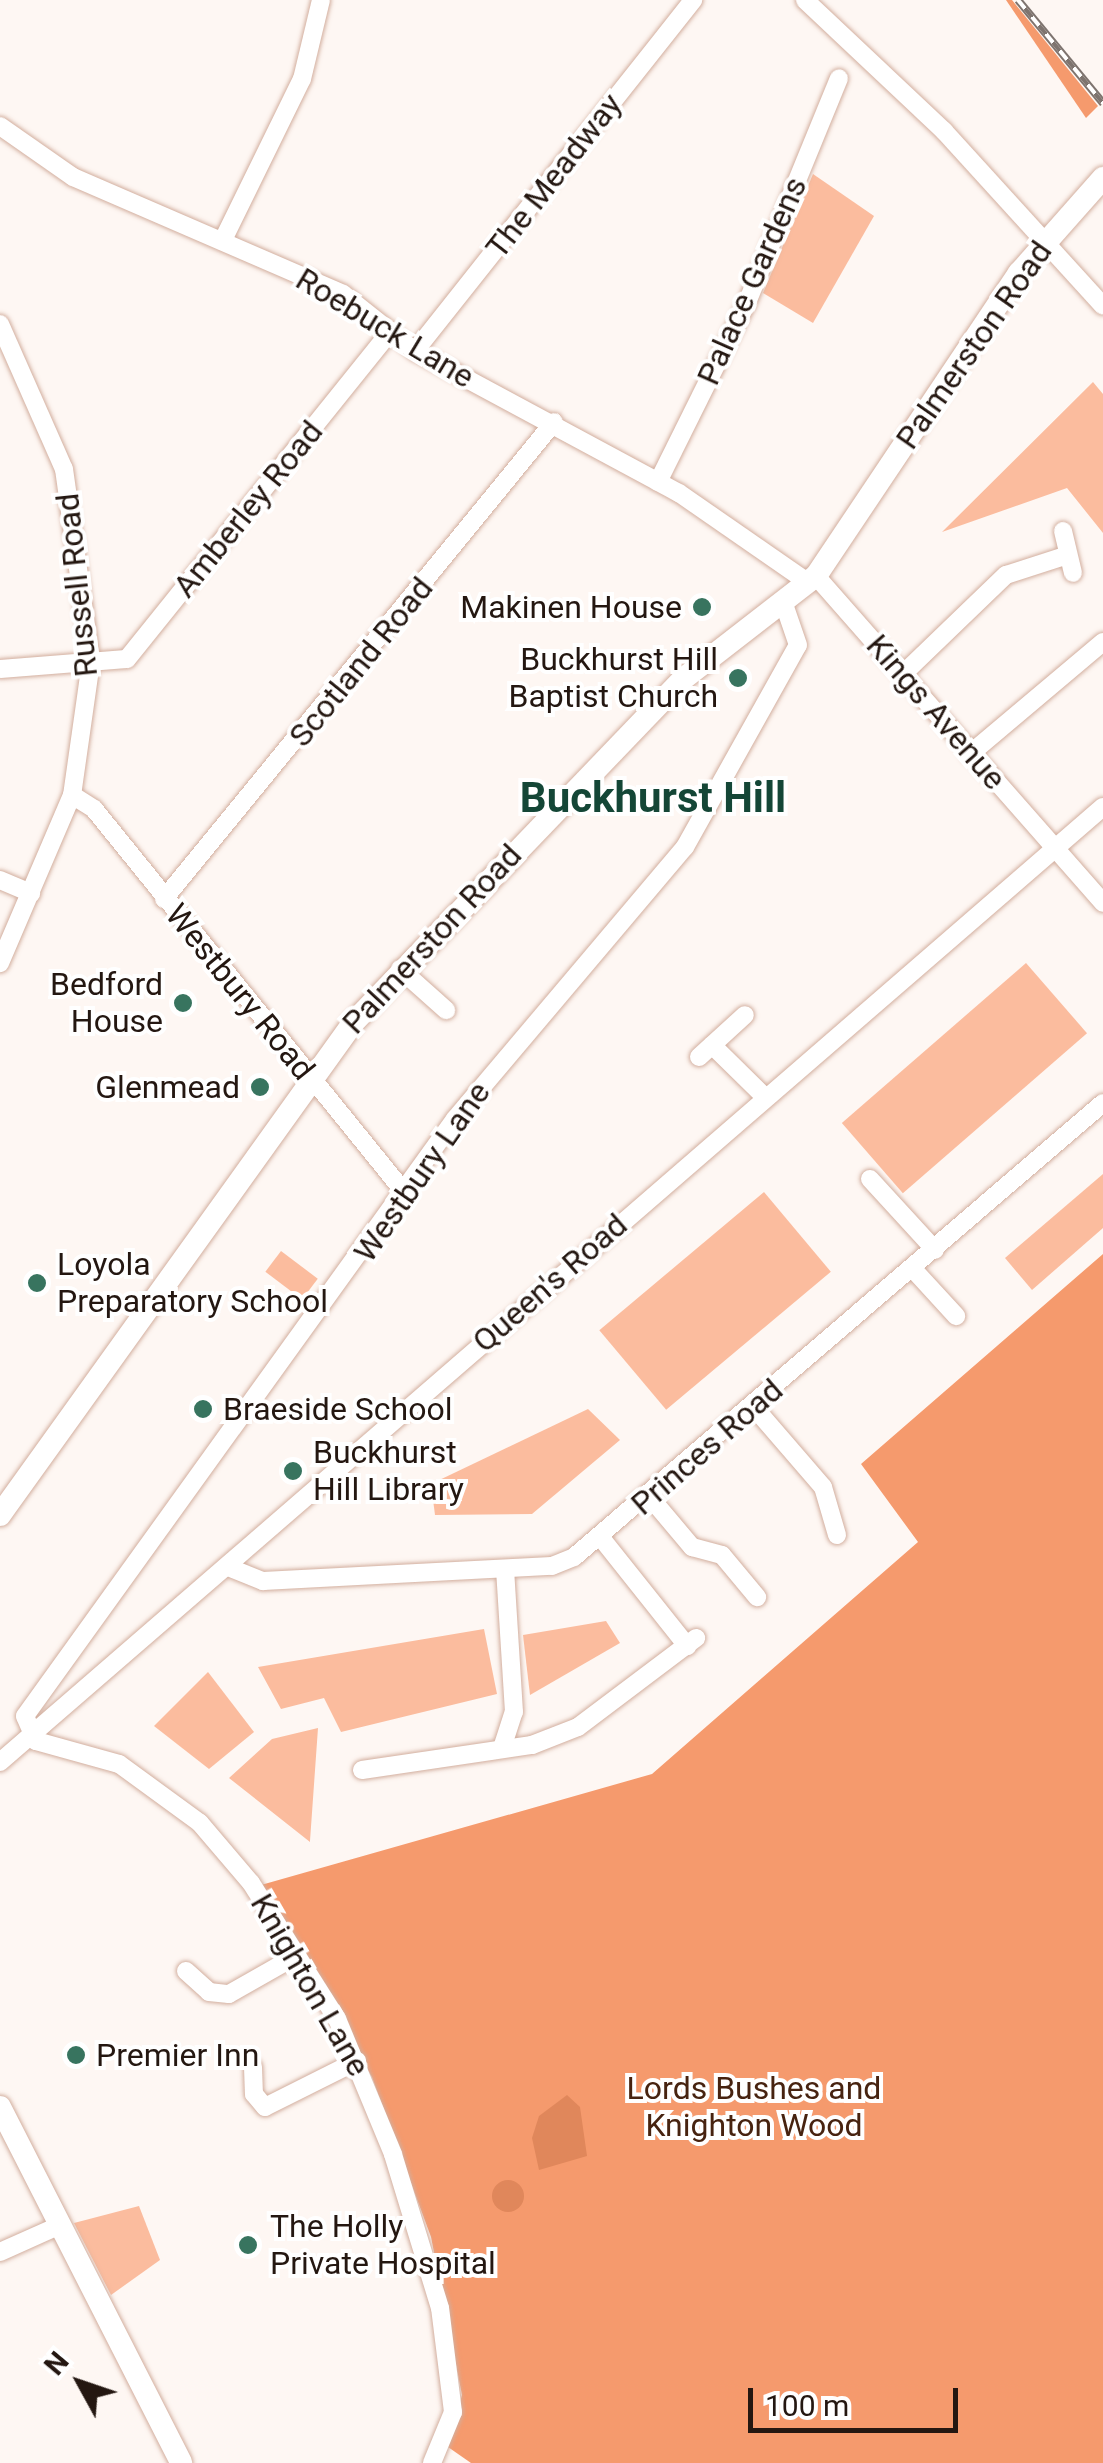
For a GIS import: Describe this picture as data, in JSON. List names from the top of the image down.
{
  "streets": {
    "main road": ["Palmerston Road"],
    "street": [
      "The Meadway",
      "Palace Gardens",
      "Roebuck Lane",
      "Amberley Road",
      "Russell Road",
      "Scotland Road",
      "Kings Avenue",
      "Westbury Road",
      "Westbury Lane",
      "Queen's Road",
      "Princes Road",
      "Knighton Lane"
    ]
  },
  "crossings": [
    ["The Meadway", "Roebuck Lane"],
    ["Palace Gardens", "Roebuck Lane"],
    ["Roebuck Lane", "Palmerston Road"],
    ["Roebuck Lane", "Amberley Road"],
    ["Roebuck Lane", "Scotland Road"],
    ["Roebuck Lane", "Kings Avenue"],
    ["Palmerston Road", "Kings Avenue"],
    ["Palmerston Road", "Westbury Road"],
    ["Palmerston Road", "Westbury Lane"],
    ["Amberley Road", "Russell Road"],
    ["Russell Road", "Westbury Road"],
    ["Scotland Road", "Westbury Road"],
    ["Kings Avenue", "Queen's Road"],
    ["Westbury Road", "Westbury Lane"],
    ["Westbury Lane", "Queen's Road"],
    ["Westbury Lane", "Knighton Lane"],
    ["Queen's Road", "Princes Road"],
    ["Queen's Road", "Knighton Lane"]
  ],
  "districts": ["Buckhurst Hill"],
  "parks": ["Lords Bushes and Knighton Wood"],
  "places": [
    "Makinen House",
    "Buckhurst Hill Baptist Church",
    "Bedford House",
    "Glenmead",
    "Loyola Preparatory School",
    "Braeside School",
    "Buckhurst Hill Library",
    "Premier Inn",
    "The Holly Private Hospital"
  ],
  "scale_bar": "100 m",
  "north": "top left"
}
